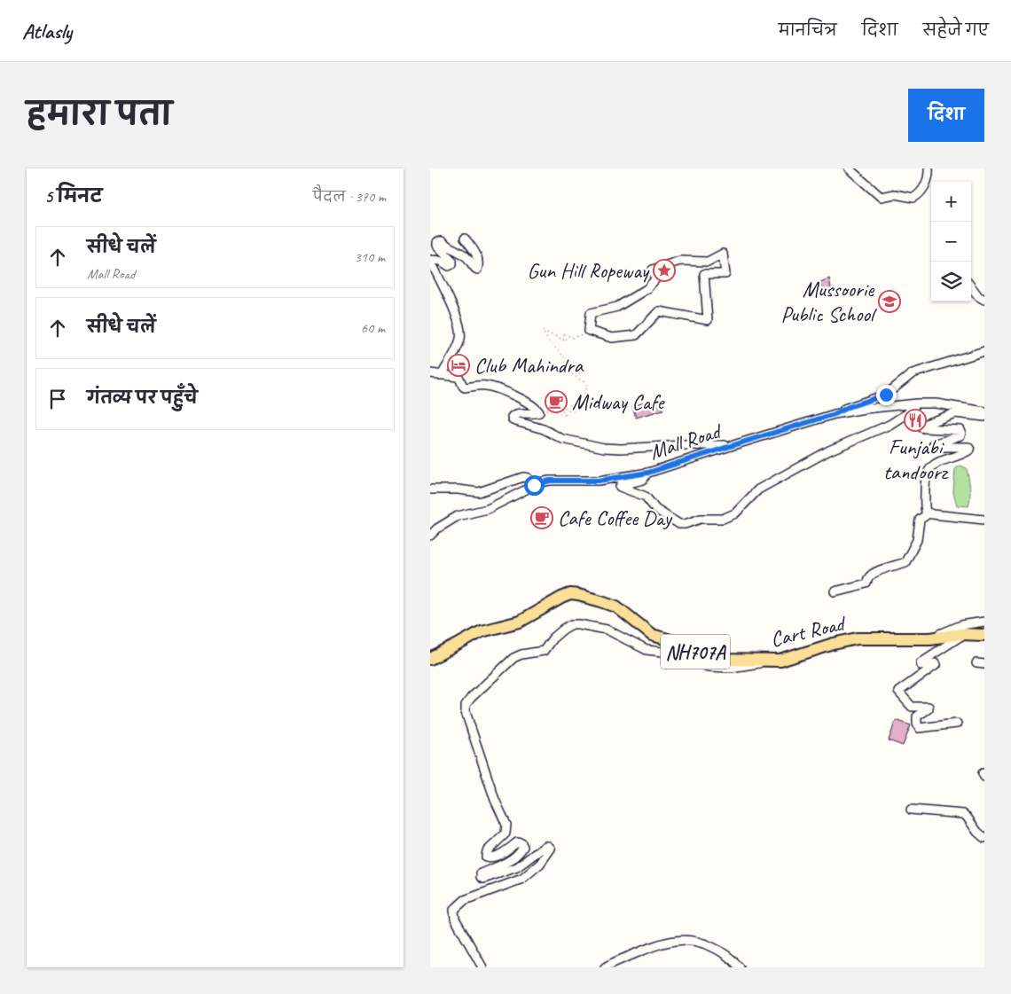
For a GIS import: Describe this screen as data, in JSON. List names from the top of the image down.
{
  "streets": {
    "highway": ["Cart Road", "NH707A"],
    "street": ["Mall Road"]
  },
  "places": {
    "place": ["Gun Hill Ropeway"],
    "school or university": ["Mussoorie Public School"],
    "hotel": ["Club Mahindra"],
    "cafe": ["Midway Cafe", "Cafe Coffee Day"],
    "restaurant": ["Funjabi tandoorz"]
  },
  "page": {
    "header": "Atlasly",
    "nav": ["मानचित्र", "दिशा", "सहेजे गए"],
    "title": "हमारा पता",
    "buttons": "दिशा",
    "heading": ["5 मिनट", "पैदल · 370 m"],
    "map_buttons": ["+", "−"],
    "list": [
      ["सीधे चलें", "Mall Road", "310 m"],
      ["सीधे चलें", "60 m"],
      "गंतव्य पर पहुँचे"
    ]
  }
}
